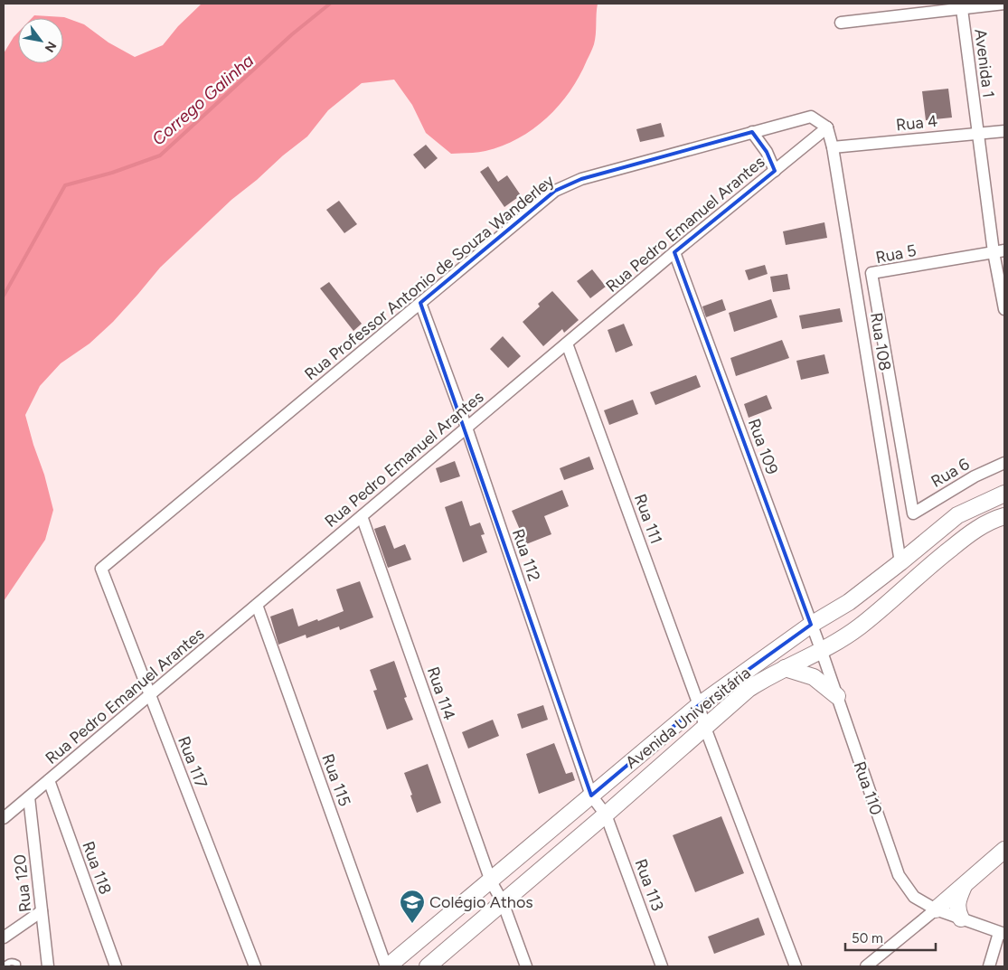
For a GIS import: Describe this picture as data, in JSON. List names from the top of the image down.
{
  "streets": {
    "street": [
      "Avenida 1",
      "Rua 4",
      "Rua Pedro Emanuel Arantes",
      "Rua 5",
      "Rua Professor Antonio de Souza Wanderley",
      "Rua 108",
      "Rua 109",
      "Rua 6",
      "Rua 111",
      "Rua 112",
      "Rua 114",
      "Avenida Universitária",
      "Rua 117",
      "Rua 115",
      "Rua 110",
      "Rua 118",
      "Rua 120",
      "Rua 113"
    ]
  },
  "crossings": [
    ["Avenida 1", "Rua 4"],
    ["Avenida 1", "Rua 5"],
    ["Rua 4", "Rua 108"],
    ["Rua Pedro Emanuel Arantes", "Rua Professor Antonio de Souza Wanderley"],
    ["Rua Pedro Emanuel Arantes", "Rua 108"],
    ["Rua Pedro Emanuel Arantes", "Rua 109"],
    ["Rua Pedro Emanuel Arantes", "Rua 111"],
    ["Rua Pedro Emanuel Arantes", "Rua 112"],
    ["Rua Pedro Emanuel Arantes", "Rua 114"],
    ["Rua Pedro Emanuel Arantes", "Rua 117"],
    ["Rua Pedro Emanuel Arantes", "Rua 115"],
    ["Rua Pedro Emanuel Arantes", "Rua 118"],
    ["Rua Pedro Emanuel Arantes", "Rua 120"],
    ["Rua 5", "Rua 6"],
    ["Rua Professor Antonio de Souza Wanderley", "Rua 108"],
    ["Rua Professor Antonio de Souza Wanderley", "Rua 112"],
    ["Rua Professor Antonio de Souza Wanderley", "Rua 117"],
    ["Rua 108", "Avenida Universitária"],
    ["Rua 109", "Avenida Universitária"],
    ["Rua 109", "Rua 110"],
    ["Rua 111", "Avenida Universitária"],
    ["Rua 112", "Avenida Universitária"],
    ["Rua 112", "Rua 113"],
    ["Rua 114", "Avenida Universitária"],
    ["Avenida Universitária", "Rua 115"],
    ["Avenida Universitária", "Rua 110"],
    ["Avenida Universitária", "Rua 113"]
  ],
  "water": ["Corrego Galinha"],
  "places": {
    "school or university": ["Colégio Athos"]
  },
  "scale_bar": "50 m",
  "north": "bottom right"
}
